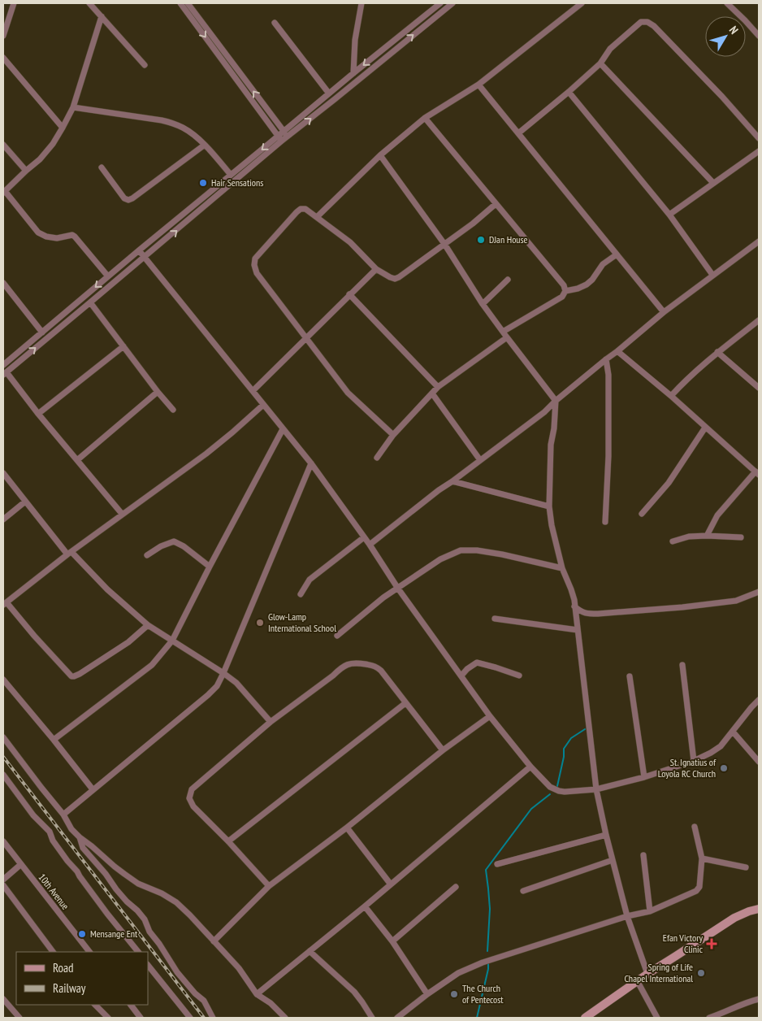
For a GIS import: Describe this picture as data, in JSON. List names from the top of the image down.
{
  "streets": {
    "street": ["10th Avenue"]
  },
  "places": {
    "other": [
      "Hair Sensations",
      "DJan House",
      "Glow-Lamp International School",
      "St. Ignatius of Loyola RC Church",
      "Mensange Ent",
      "Spring of Life Chapel International",
      "The Church of Pentecost"
    ],
    "health": ["Efan Victory Clinic"]
  },
  "legend": ["Road", "Railway"],
  "north": "top right"
}
